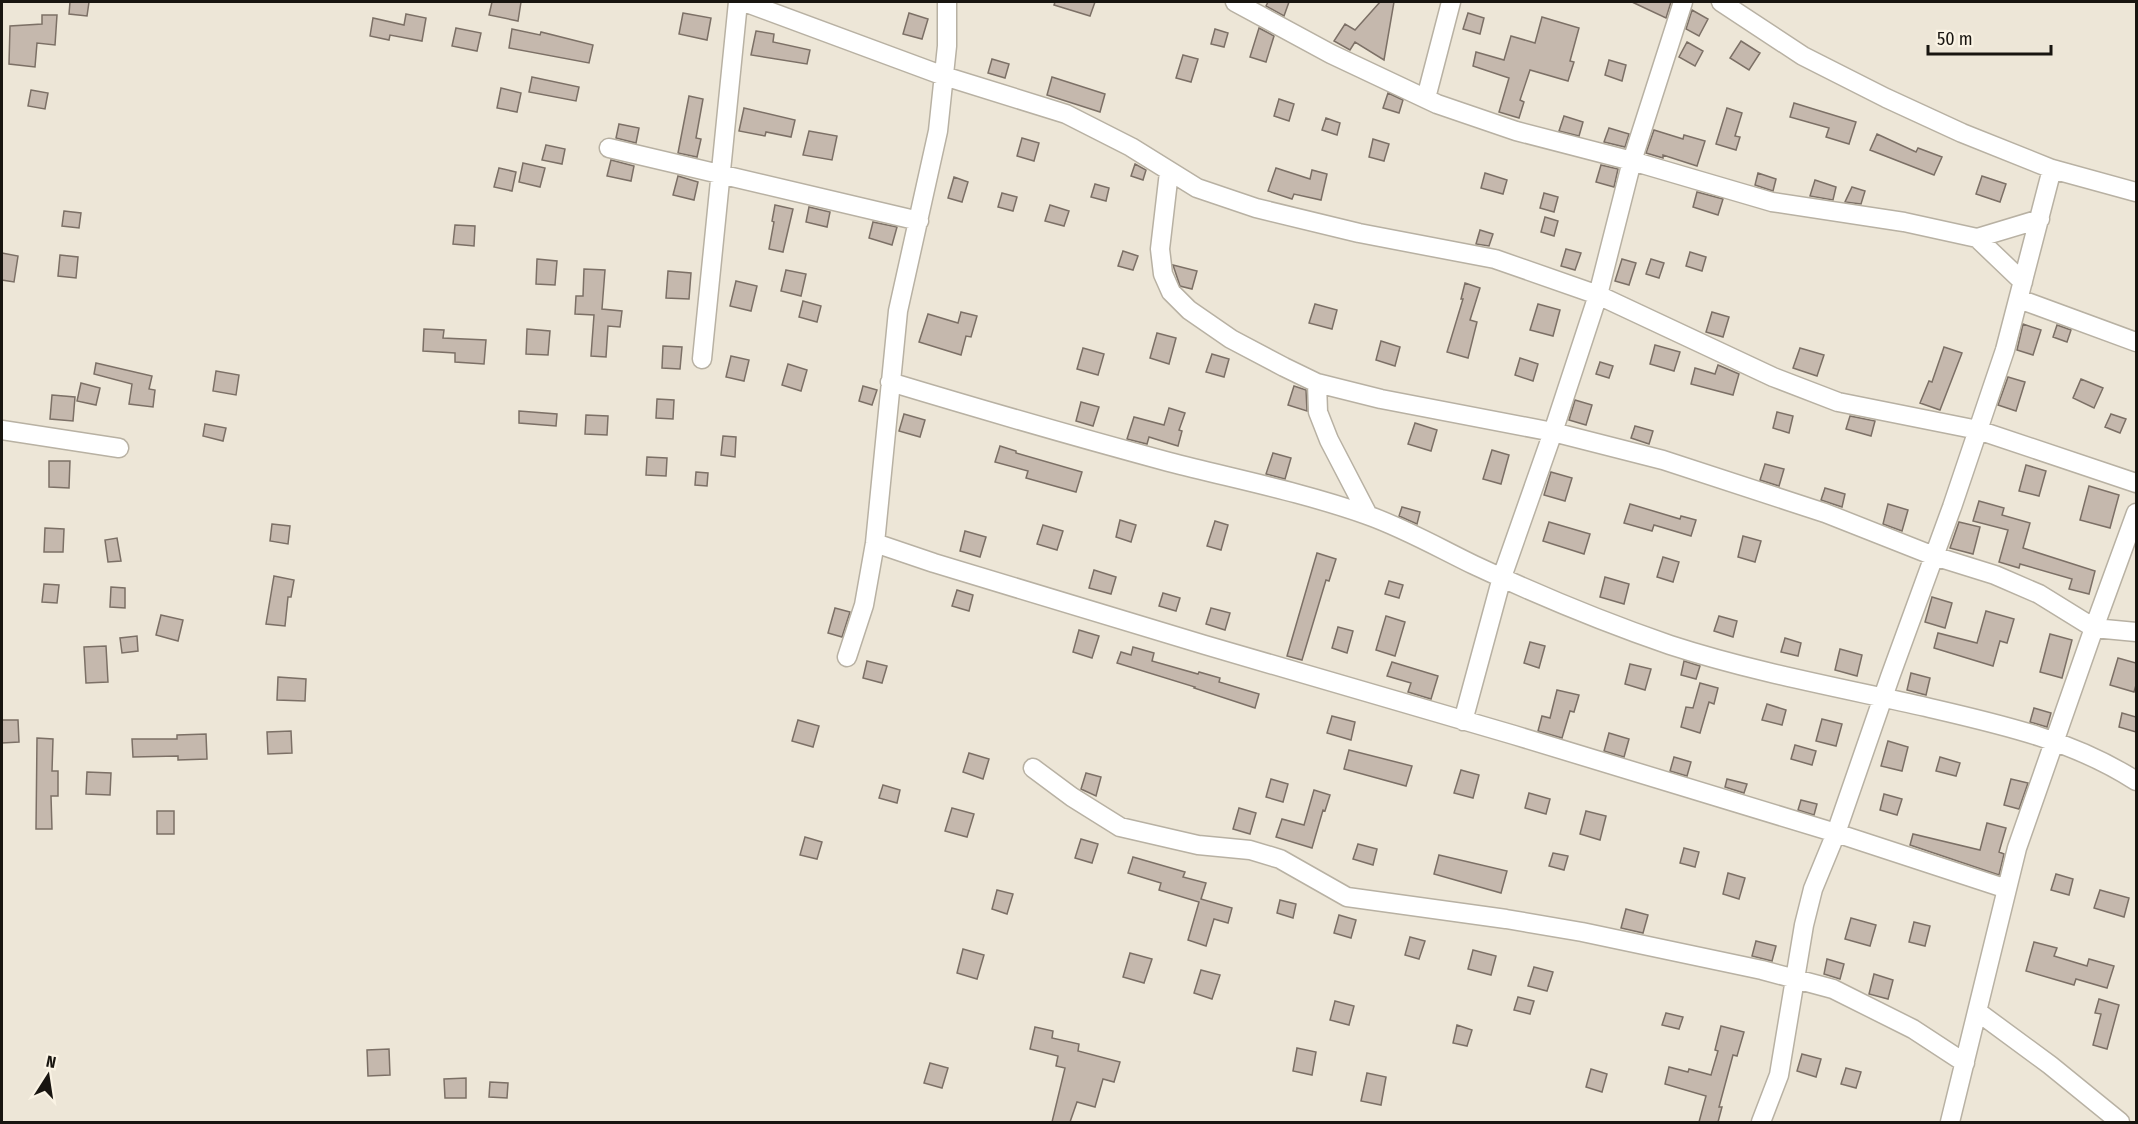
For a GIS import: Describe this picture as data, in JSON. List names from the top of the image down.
{
  "scale_bar": "50 m",
  "north": "top"
}
